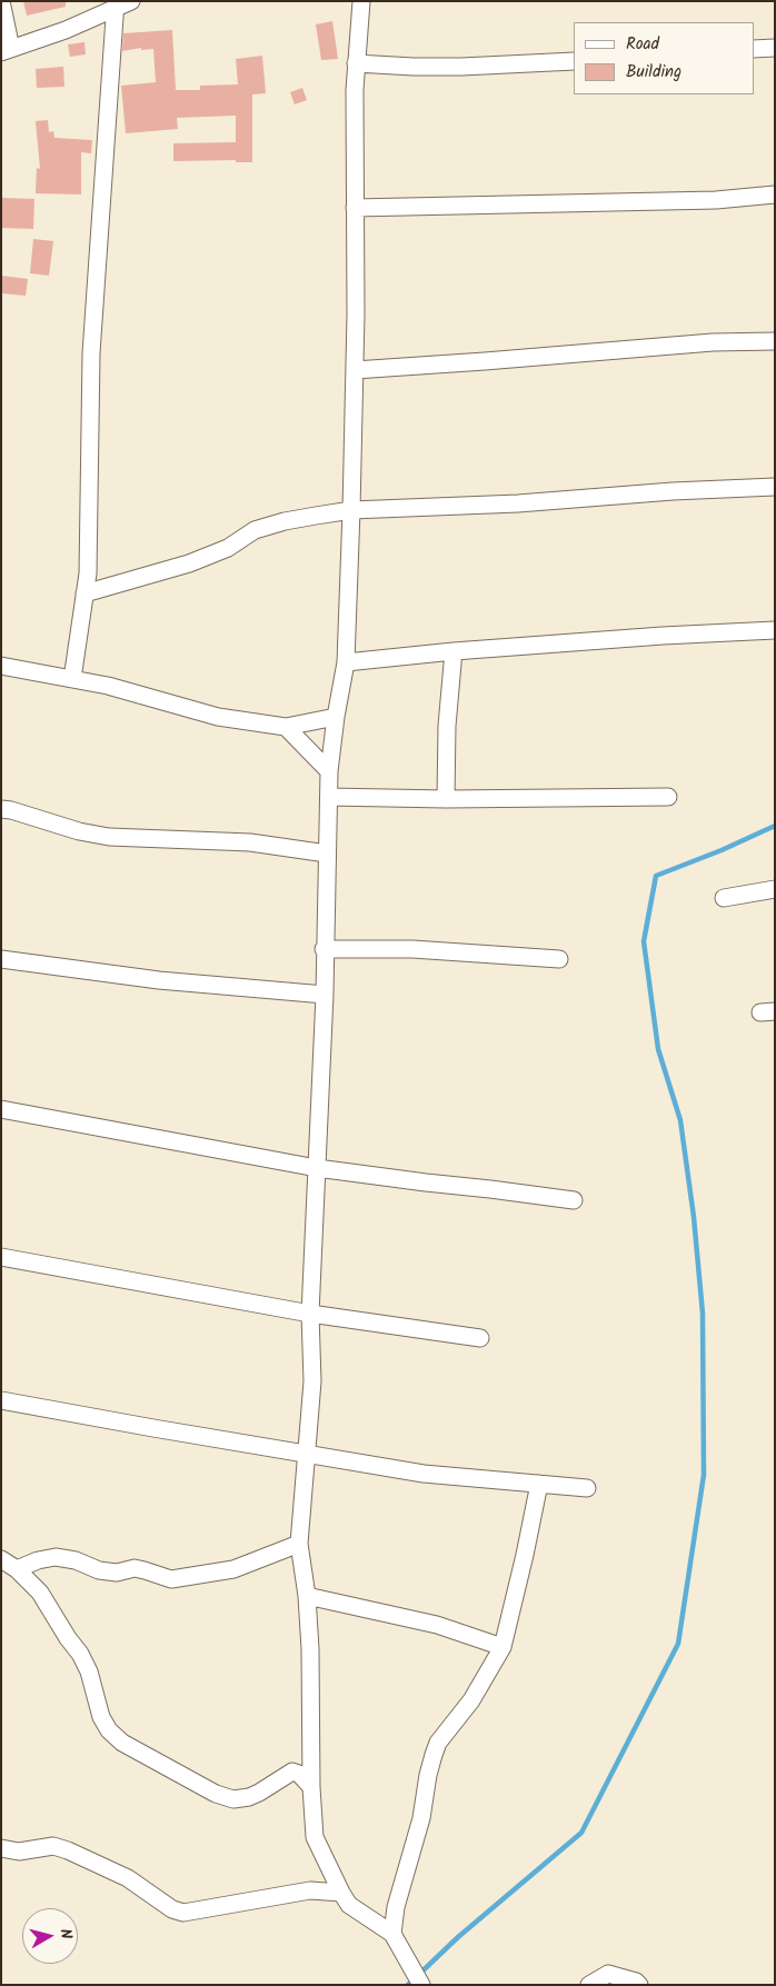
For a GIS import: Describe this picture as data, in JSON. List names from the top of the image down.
{
  "legend": ["Road", "Building"],
  "north": "right"
}
